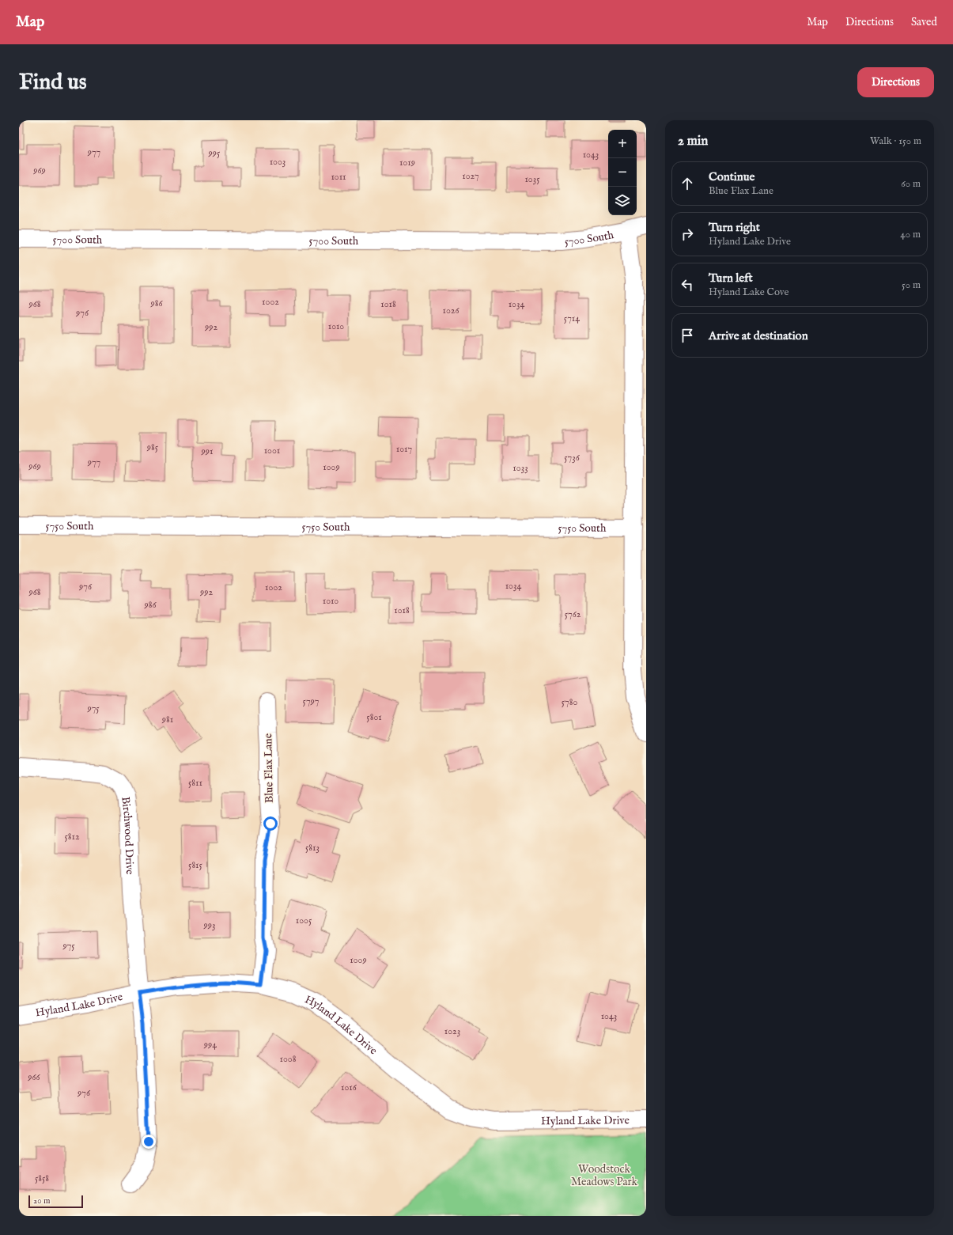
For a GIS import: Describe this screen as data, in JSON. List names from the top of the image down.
{
  "streets": {
    "street": [
      "5700 South",
      "5750 South",
      "Blue Flax Lane",
      "Birchwood Drive",
      "Hyland Lake Drive"
    ]
  },
  "crossings": [
    ["Blue Flax Lane", "Hyland Lake Drive"],
    ["Birchwood Drive", "Hyland Lake Drive"]
  ],
  "parks": ["Woodstock Meadows Park"],
  "house_numbers": [
    "977",
    "995",
    "1043",
    "1003",
    "1019",
    "969",
    "1027",
    "1011",
    "1035",
    "1002",
    "986",
    "968",
    "1018",
    "1034",
    "1026",
    "976",
    "5714",
    "1010",
    "992",
    "985",
    "1017",
    "1001",
    "991",
    "5736",
    "977",
    "969",
    "1009",
    "1033",
    "1034",
    "976",
    "1002",
    "968",
    "992",
    "1010",
    "986",
    "1018",
    "5762",
    "5797",
    "5780",
    "975",
    "5801",
    "981",
    "5811",
    "5812",
    "5813",
    "5815",
    "1005",
    "993",
    "975",
    "1009",
    "1043",
    "1023",
    "994",
    "1008",
    "966",
    "1016",
    "976",
    "5858"
  ],
  "scale_bar": "20 m",
  "page": {
    "header": "Map",
    "nav": ["Map", "Directions", "Saved"],
    "buttons": "Directions",
    "title": "Find us",
    "heading": ["2 min", "Walk · 150 m"],
    "map_buttons": ["+", "−"],
    "list": [
      ["Continue", "Blue Flax Lane", "60 m"],
      ["Turn right", "Hyland Lake Drive", "40 m"],
      ["Turn left", "Hyland Lake Cove", "50 m"],
      "Arrive at destination"
    ],
    "scale": "20 m"
  }
}
